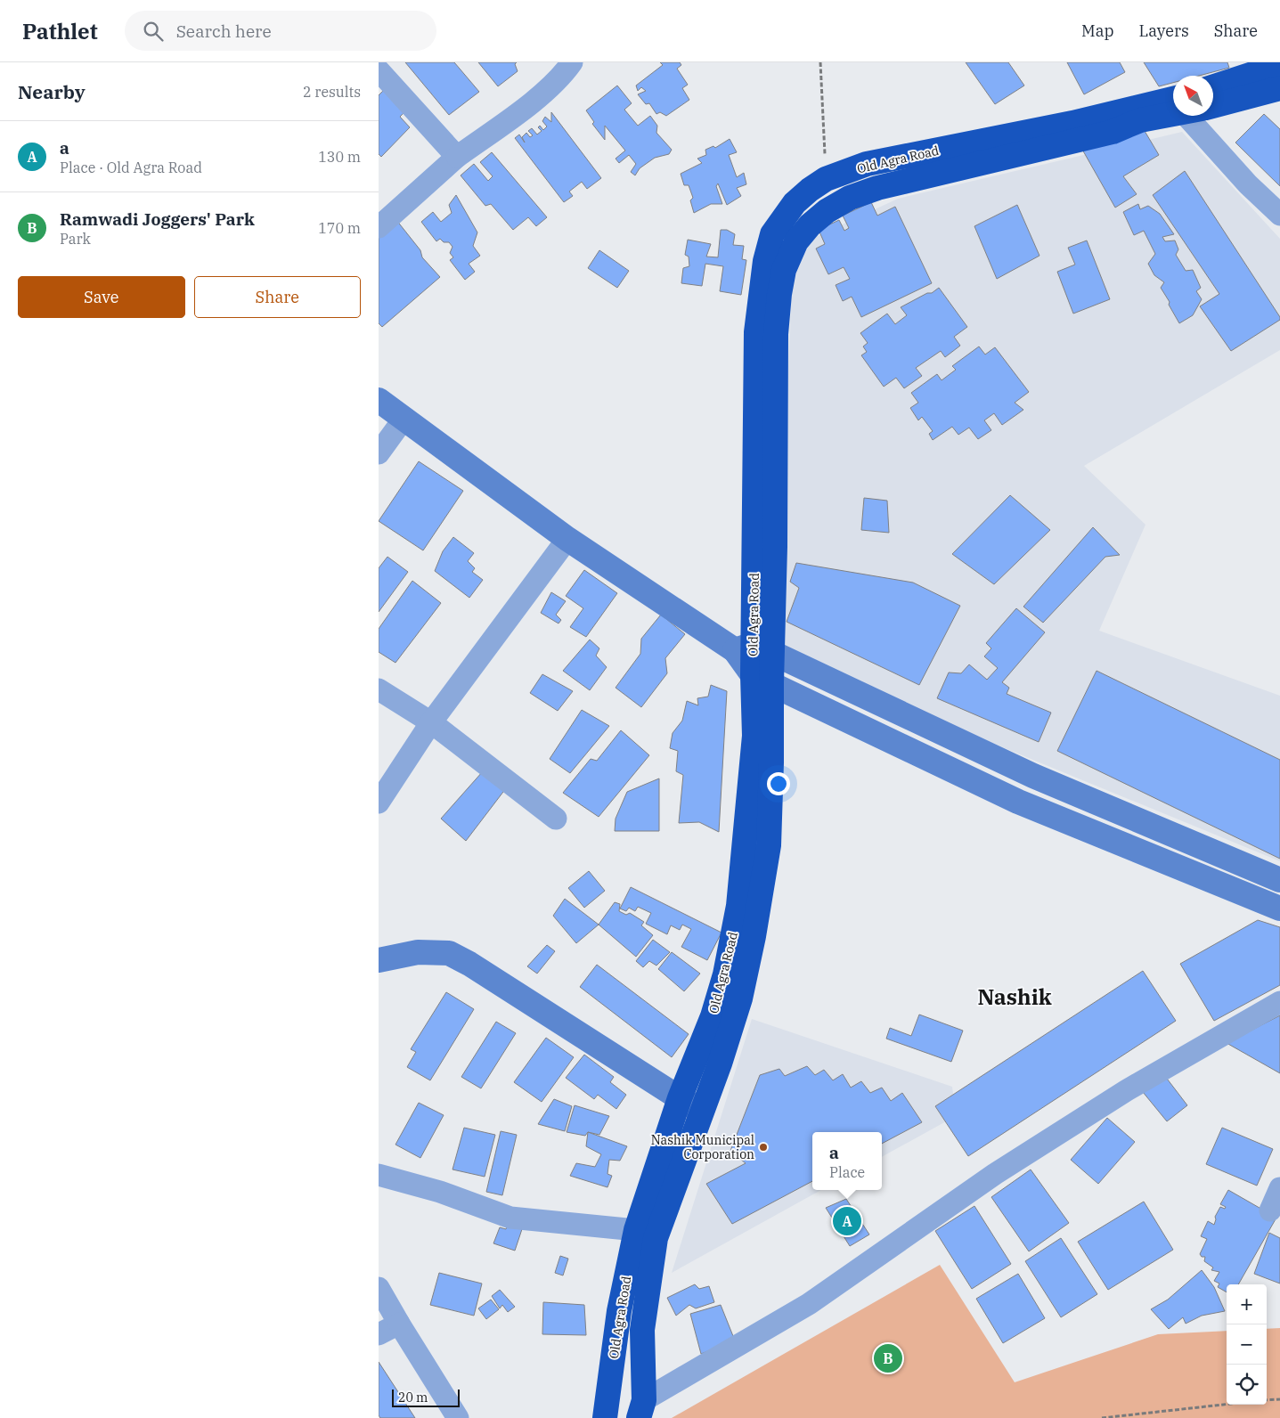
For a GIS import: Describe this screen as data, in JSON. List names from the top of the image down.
{
  "streets": {
    "highway": ["Old Agra Road"]
  },
  "districts": ["Nashik"],
  "places": ["Nashik Municipal Corporation"],
  "scale_bar": "20 m",
  "north": "top left",
  "page": {
    "header": "Pathlet",
    "search": "Search here",
    "nav": ["Map", "Layers", "Share"],
    "heading": ["Nearby", "2 results"],
    "list": [
      {
        "mark": "A",
        "name": "a",
        "note": "Place · Old Agra Road",
        "value": "130 m"
      },
      {
        "mark": "B",
        "name": "Ramwadi Joggers' Park",
        "note": "Park",
        "value": "170 m"
      }
    ],
    "buttons": ["Save", "Share"],
    "popup": ["a", "Place"],
    "pins": ["A", "B"],
    "map_buttons": ["+", "−"],
    "scale": "20 m"
  }
}
